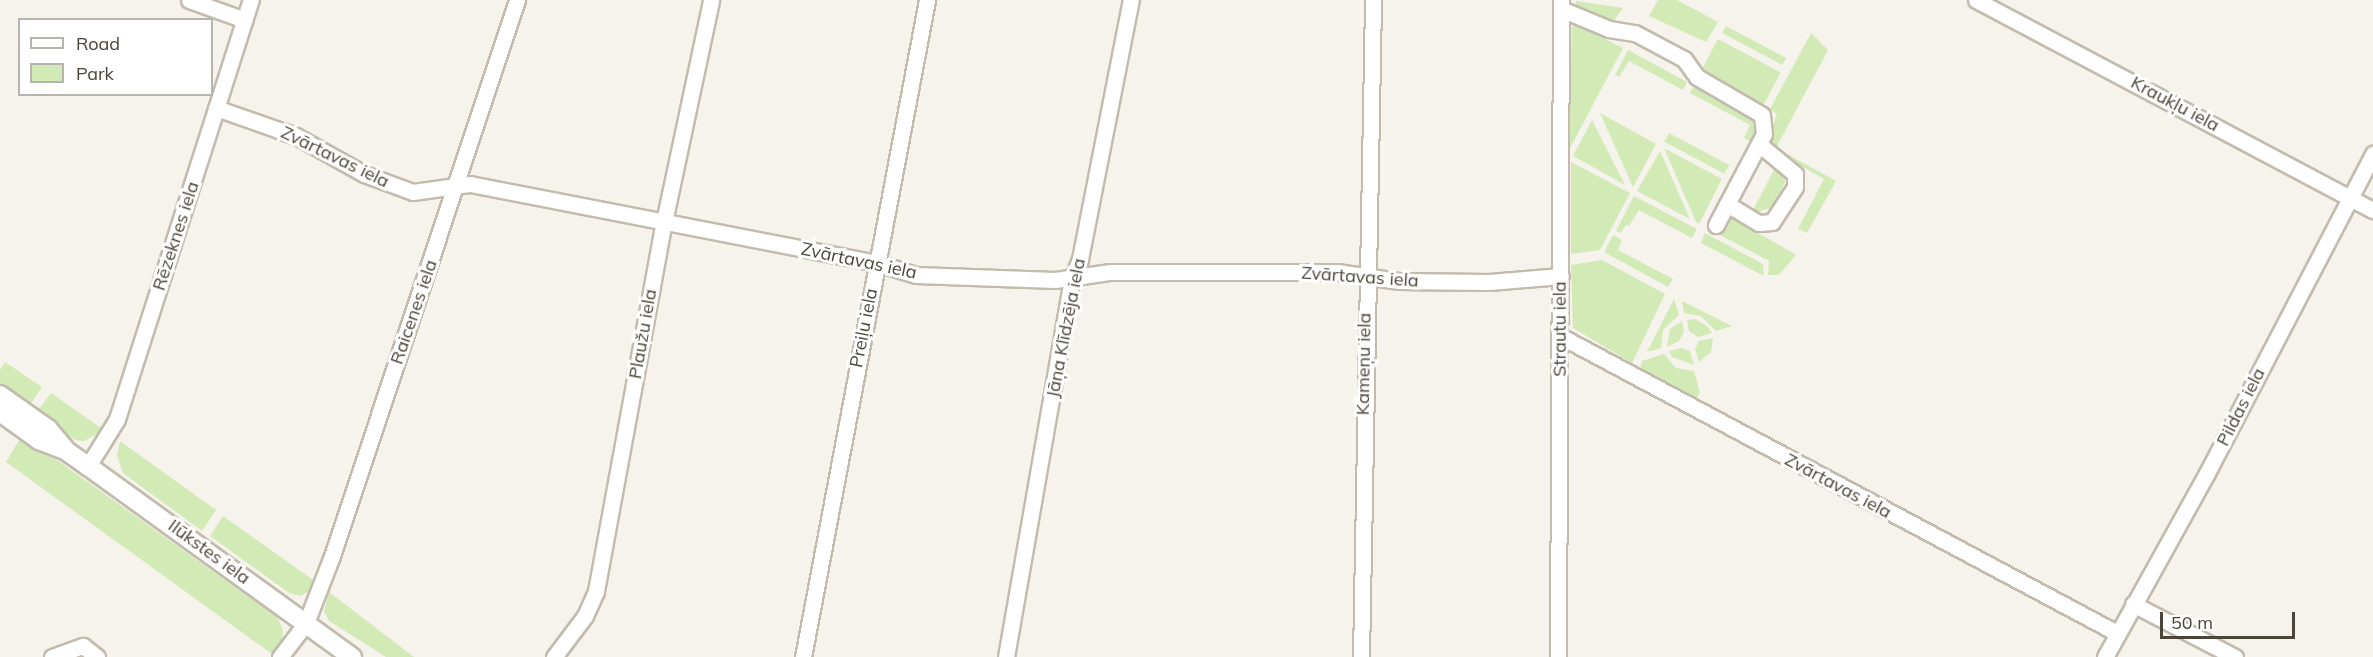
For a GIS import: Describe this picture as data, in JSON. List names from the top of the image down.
{
  "streets": {
    "street": [
      "Kraukļu iela",
      "Zvārtavas iela",
      "Rēzeknes iela",
      "Raicenes iela",
      "Preiļu iela",
      "Jāņa Klīdzēja iela",
      "Strautu iela",
      "Plaužu iela",
      "Kameņu iela",
      "Pildas iela",
      "Ilūkstes iela"
    ]
  },
  "crossings": [
    ["Kraukļu iela", "Pildas iela"],
    ["Zvārtavas iela", "Rēzeknes iela"],
    ["Zvārtavas iela", "Raicenes iela"],
    ["Zvārtavas iela", "Preiļu iela"],
    ["Zvārtavas iela", "Jāņa Klīdzēja iela"],
    ["Zvārtavas iela", "Strautu iela"],
    ["Zvārtavas iela", "Plaužu iela"],
    ["Zvārtavas iela", "Kameņu iela"],
    ["Zvārtavas iela", "Pildas iela"],
    ["Rēzeknes iela", "Ilūkstes iela"],
    ["Raicenes iela", "Ilūkstes iela"]
  ],
  "legend": ["Road", "Park"],
  "scale_bar": "50 m"
}
